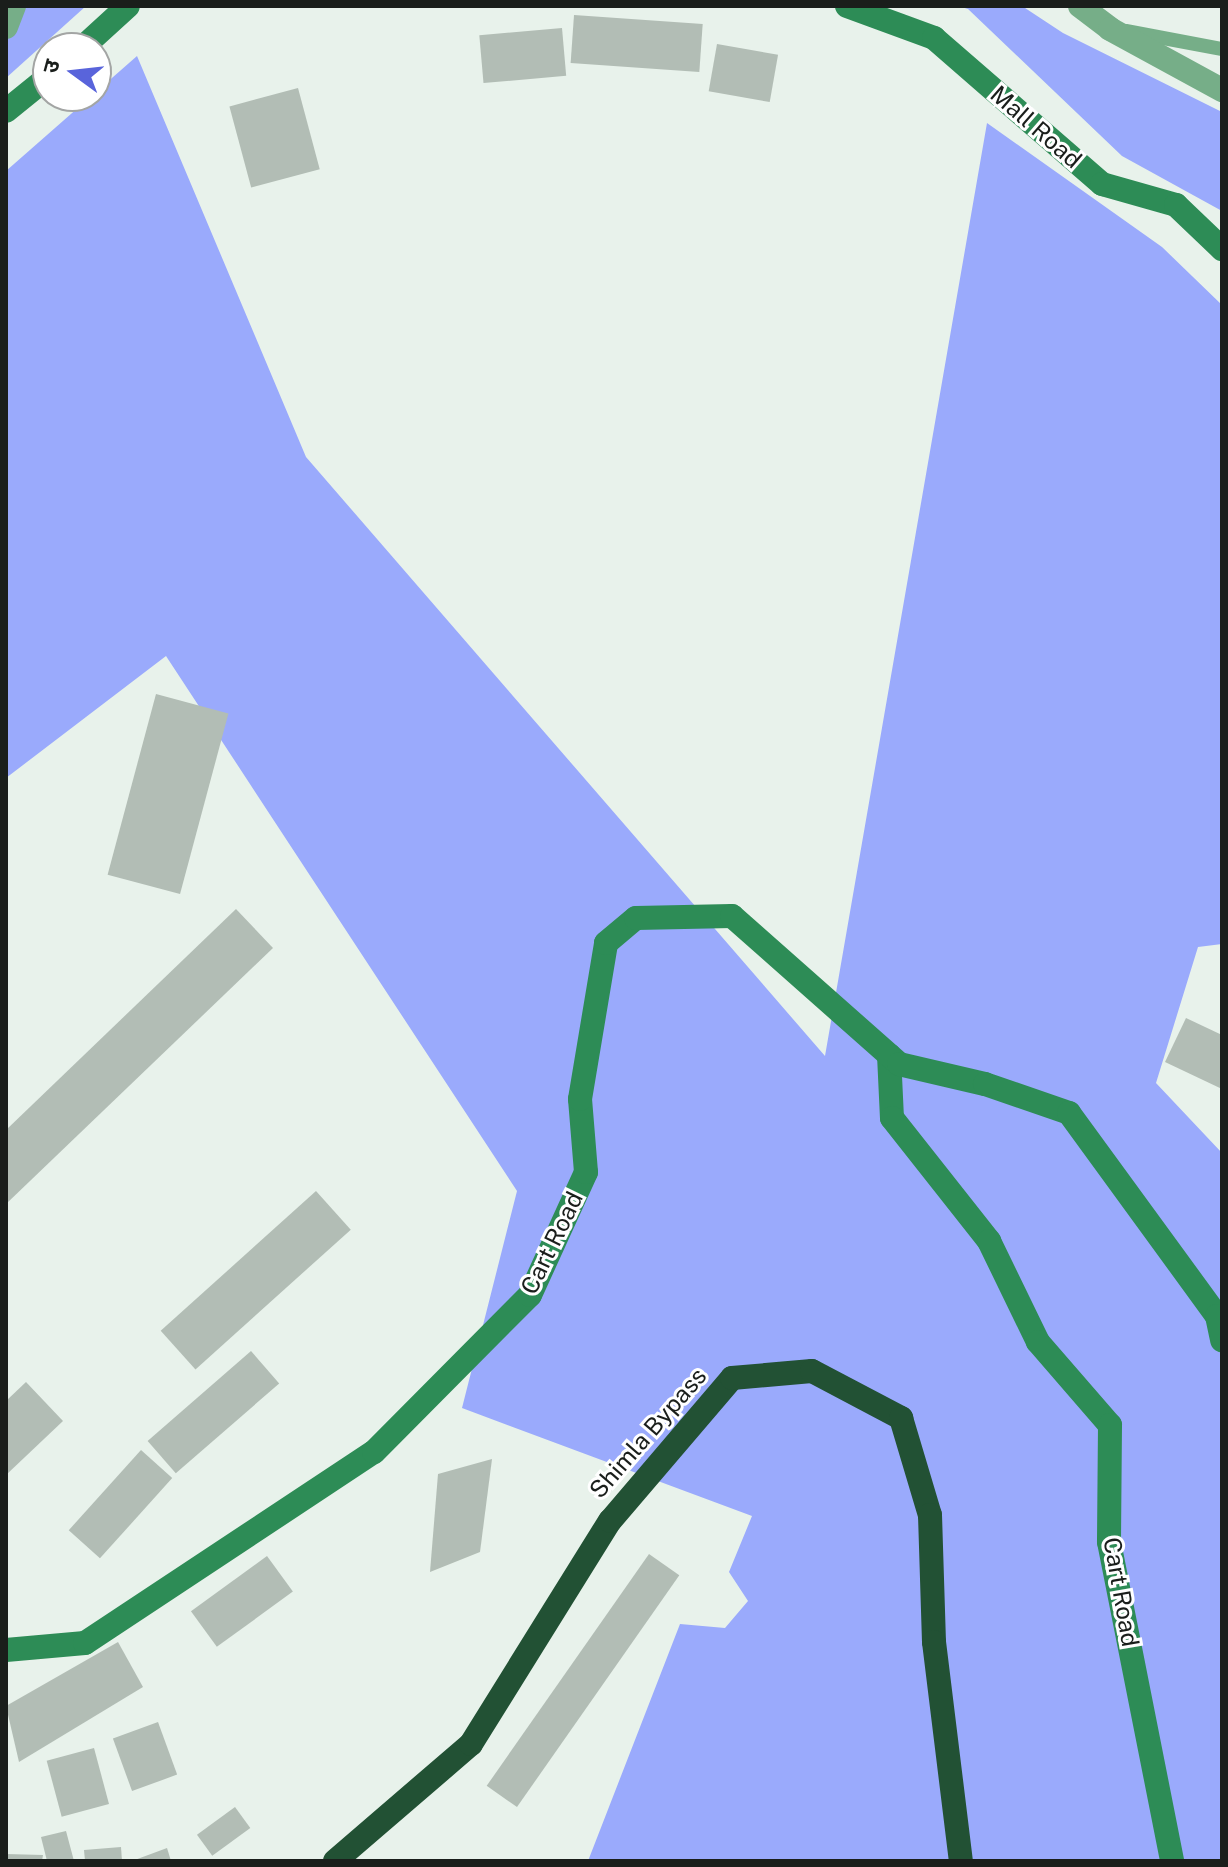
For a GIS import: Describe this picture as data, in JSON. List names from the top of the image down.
{
  "streets": {
    "highway": ["Shimla Bypass"],
    "main road": ["Mall Road", "Cart Road"]
  },
  "north": "left"
}
